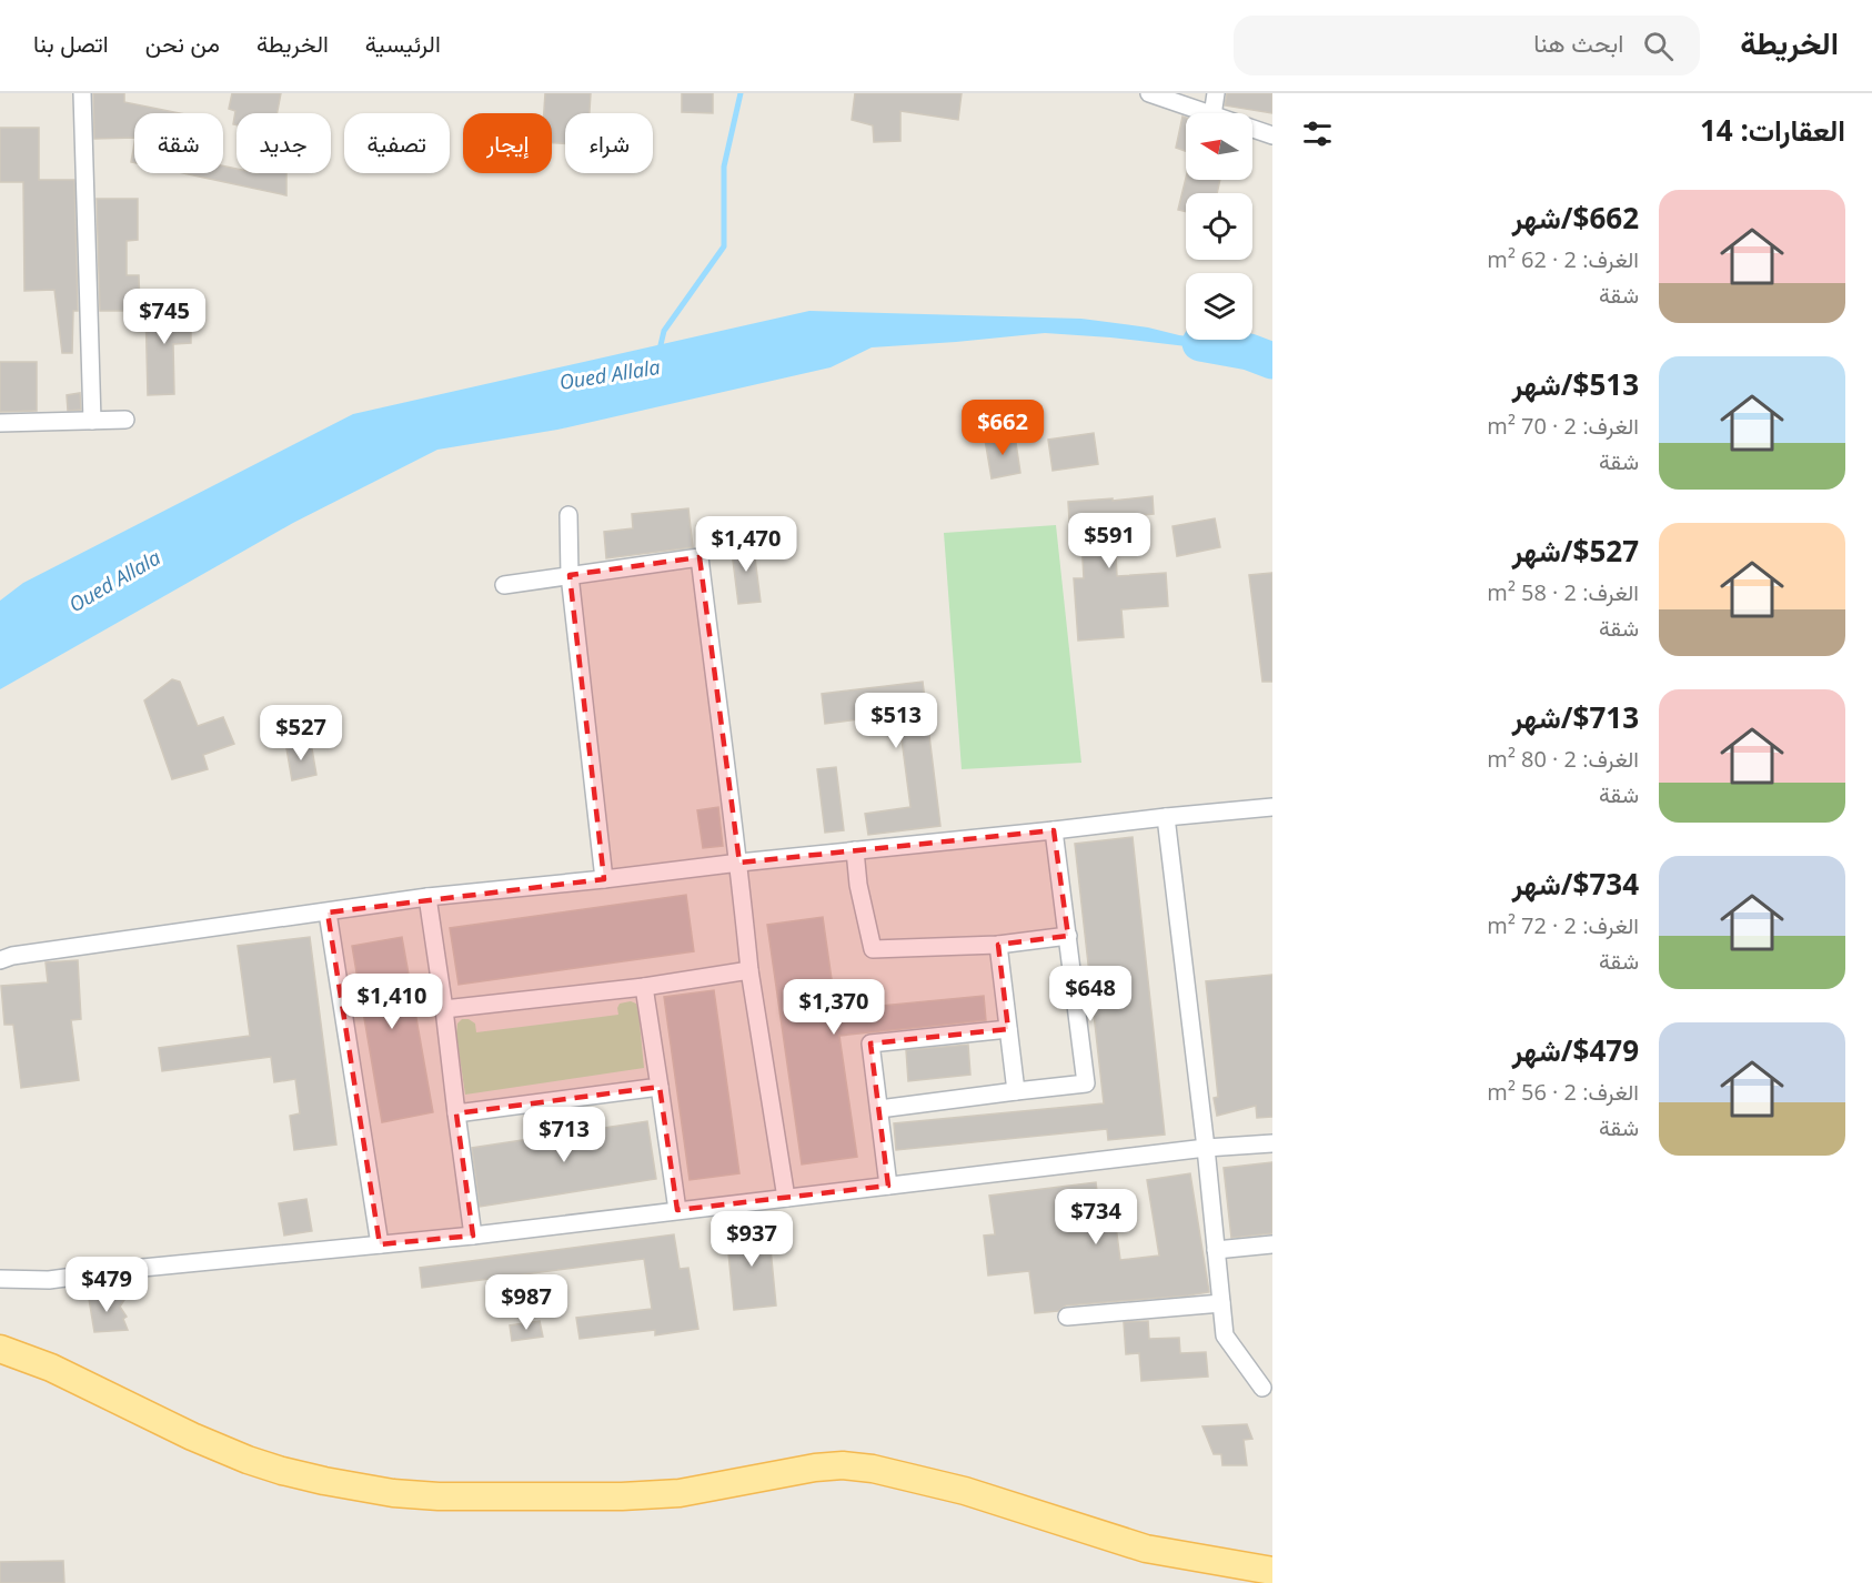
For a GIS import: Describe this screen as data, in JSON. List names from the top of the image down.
{
  "water": ["Oued Allala"],
  "north": "left",
  "page": {
    "header": "الخريطة",
    "search": "ابحث هنا",
    "nav": [
      "الرئيسية",
      "الخريطة",
      "من نحن",
      "اتصل بنا"
    ],
    "heading": "العقارات: 14",
    "chip": [
      "شراء",
      "إيجار",
      "تصفية",
      "جديد",
      "شقة"
    ],
    "list": [
      {
        "name": "$662/شهر",
        "note": "الغرف: 2 · 62 m² · شقة"
      },
      {
        "name": "$513/شهر",
        "note": "الغرف: 2 · 70 m² · شقة"
      },
      {
        "name": "$527/شهر",
        "note": "الغرف: 2 · 58 m² · شقة"
      },
      {
        "name": "$713/شهر",
        "note": "الغرف: 2 · 80 m² · شقة"
      },
      {
        "name": "$734/شهر",
        "note": "الغرف: 2 · 72 m² · شقة"
      },
      {
        "name": "$479/شهر",
        "note": "الغرف: 2 · 56 m² · شقة"
      }
    ],
    "price": [
      "$745",
      "$662",
      "$591",
      "$1,470",
      "$513",
      "$527",
      "$648",
      "$1,410",
      "$1,370",
      "$713",
      "$734",
      "$937",
      "$479",
      "$987"
    ]
  }
}
